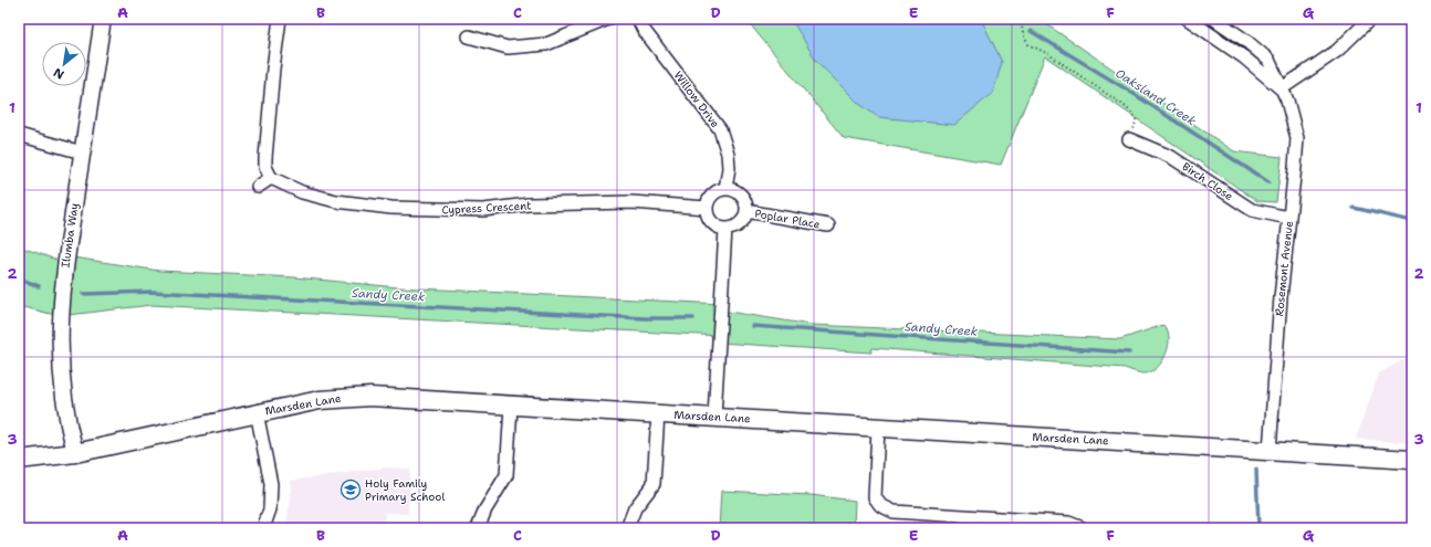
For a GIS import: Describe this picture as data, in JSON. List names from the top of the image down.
{
  "streets": {
    "main road": ["Marsden Lane"],
    "street": [
      "Willow Drive",
      "Birch Close",
      "Cypress Crescent",
      "Poplar Place",
      "Ilumba Way",
      "Rosemont Avenue"
    ]
  },
  "crossings": [
    ["Willow Drive", "Cypress Crescent"],
    ["Willow Drive", "Poplar Place"],
    ["Birch Close", "Rosemont Avenue"],
    ["Cypress Crescent", "Poplar Place"],
    ["Ilumba Way", "Marsden Lane"],
    ["Rosemont Avenue", "Marsden Lane"]
  ],
  "water": ["Oaksland Creek", "Sandy Creek"],
  "places": {
    "school or university": ["Holy Family Primary School"]
  },
  "north": "bottom left",
  "grid": {
    "columns": [
      "A",
      "B",
      "C",
      "D",
      "E",
      "F",
      "G"
    ],
    "rows": ["1", "2", "3"]
  }
}
